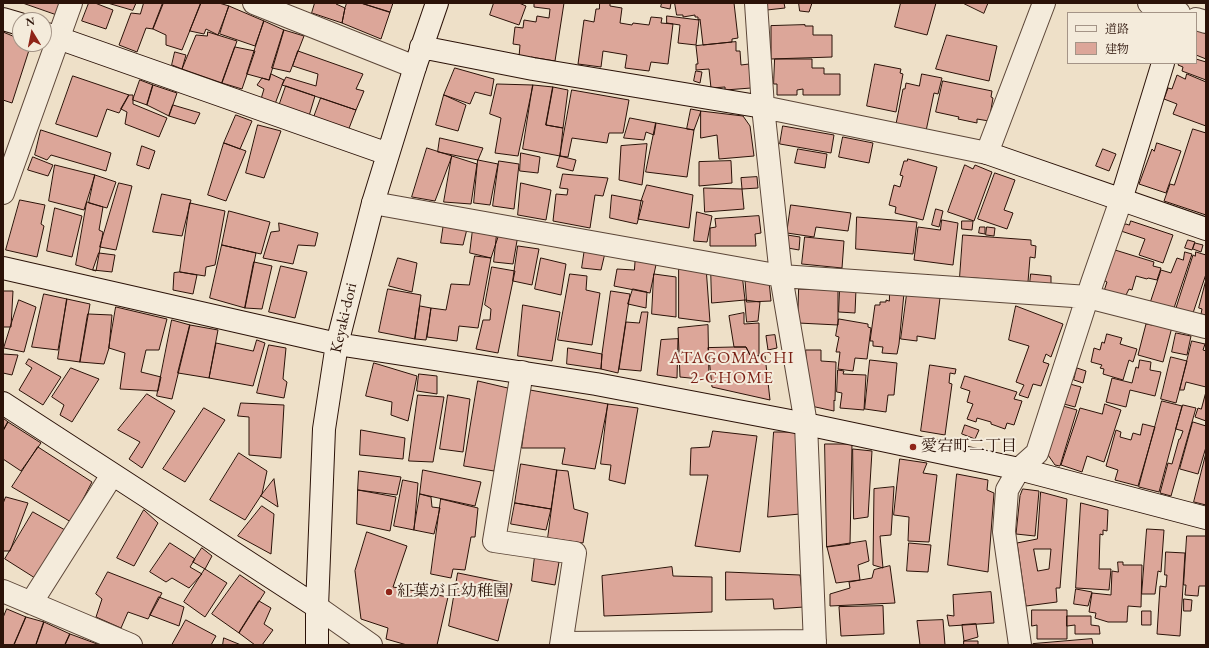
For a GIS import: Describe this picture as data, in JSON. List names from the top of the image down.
{
  "streets": {
    "street": ["Keyaki-dori"]
  },
  "districts": ["ATAGOMACHI 2-CHOME"],
  "places": ["愛宕町二丁目", "紅葉が丘幼稚園"],
  "legend": ["道路", "建物"],
  "north": "top"
}
